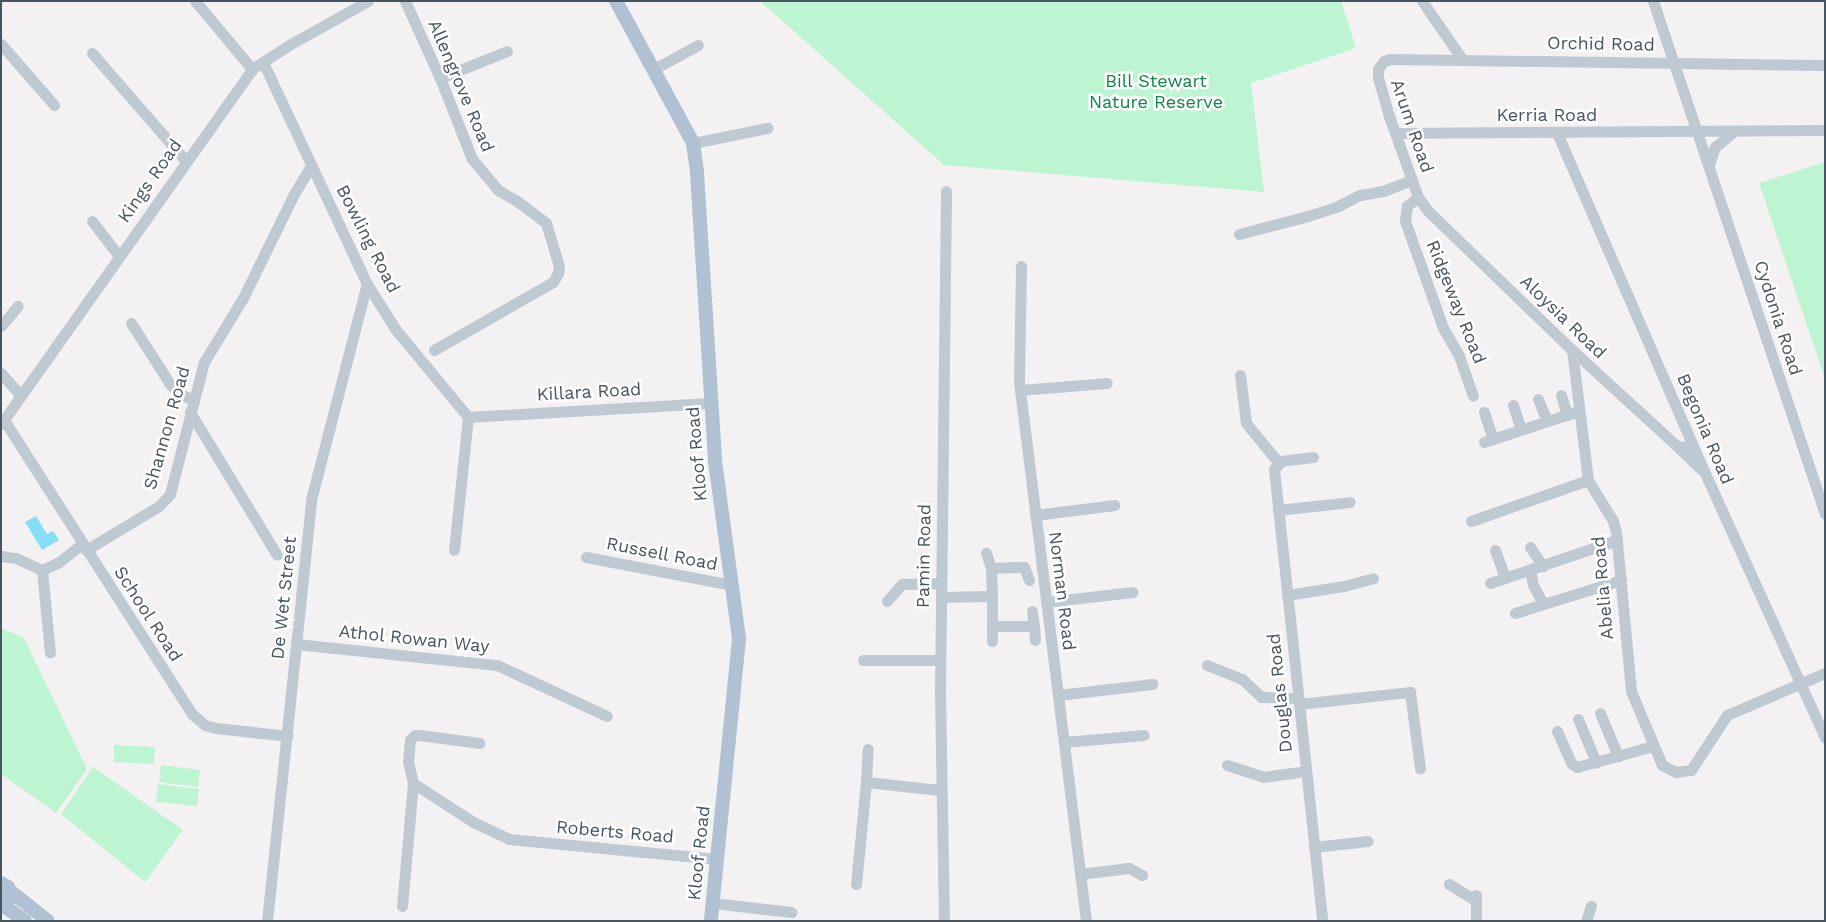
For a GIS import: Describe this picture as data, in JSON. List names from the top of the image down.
{
  "streets": {
    "main road": ["Kloof Road"],
    "street": [
      "Orchid Road",
      "Allengrove Road",
      "Kerria Road",
      "Arum Road",
      "Kings Road",
      "Bowling Road",
      "Ridgeway Road",
      "Aloysia Road",
      "Cydonia Road",
      "Killara Road",
      "Shannon Road",
      "Begonia Road",
      "Russell Road",
      "Pamin Road",
      "Abelia Road",
      "Norman Road",
      "De Wet Street",
      "School Road",
      "Athol Rowan Way",
      "Douglas Road",
      "Roberts Road"
    ]
  },
  "crossings": [
    ["Orchid Road", "Arum Road"],
    ["Orchid Road", "Cydonia Road"],
    ["Kerria Road", "Arum Road"],
    ["Kerria Road", "Cydonia Road"],
    ["Kerria Road", "Begonia Road"],
    ["Arum Road", "Ridgeway Road"],
    ["Arum Road", "Aloysia Road"],
    ["Kings Road", "Bowling Road"],
    ["Kings Road", "School Road"],
    ["Bowling Road", "Killara Road"],
    ["Bowling Road", "Shannon Road"],
    ["Bowling Road", "De Wet Street"],
    ["Ridgeway Road", "Aloysia Road"],
    ["Aloysia Road", "Begonia Road"],
    ["Aloysia Road", "Abelia Road"],
    ["Killara Road", "Kloof Road"],
    ["Shannon Road", "School Road"],
    ["Begonia Road", "Abelia Road"],
    ["Kloof Road", "Russell Road"],
    ["Kloof Road", "Roberts Road"],
    ["De Wet Street", "School Road"],
    ["De Wet Street", "Athol Rowan Way"]
  ],
  "parks": ["Bill Stewart Nature Reserve"]
}
